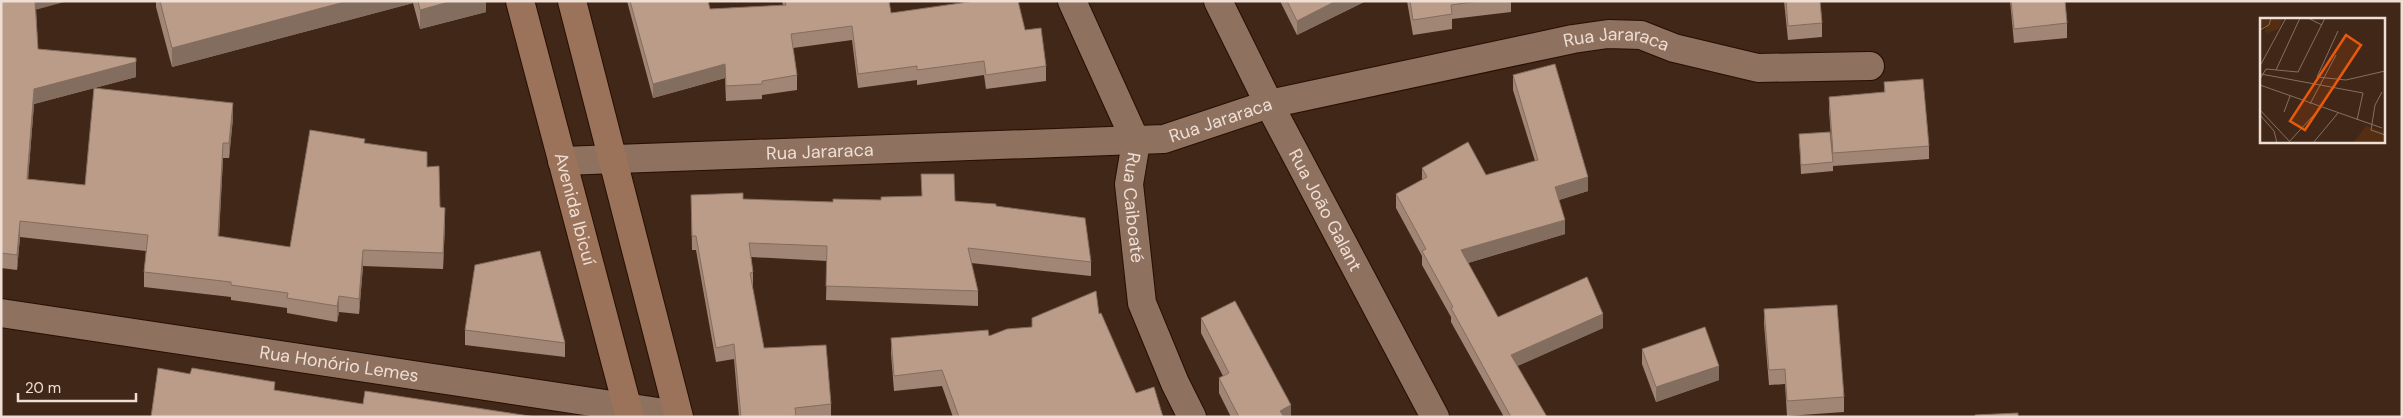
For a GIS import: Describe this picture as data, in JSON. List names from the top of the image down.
{
  "streets": {
    "main road": ["Avenida Ibicuí"],
    "street": [
      "Rua Jararaca",
      "Rua Caiboaté",
      "Rua João Galant",
      "Rua Honório Lemes"
    ]
  },
  "crossings": [
    ["Rua Jararaca", "Rua Caiboaté"],
    ["Rua Jararaca", "Avenida Ibicuí"],
    ["Rua Jararaca", "Rua João Galant"],
    ["Avenida Ibicuí", "Rua Honório Lemes"]
  ],
  "scale_bar": "20 m"
}
